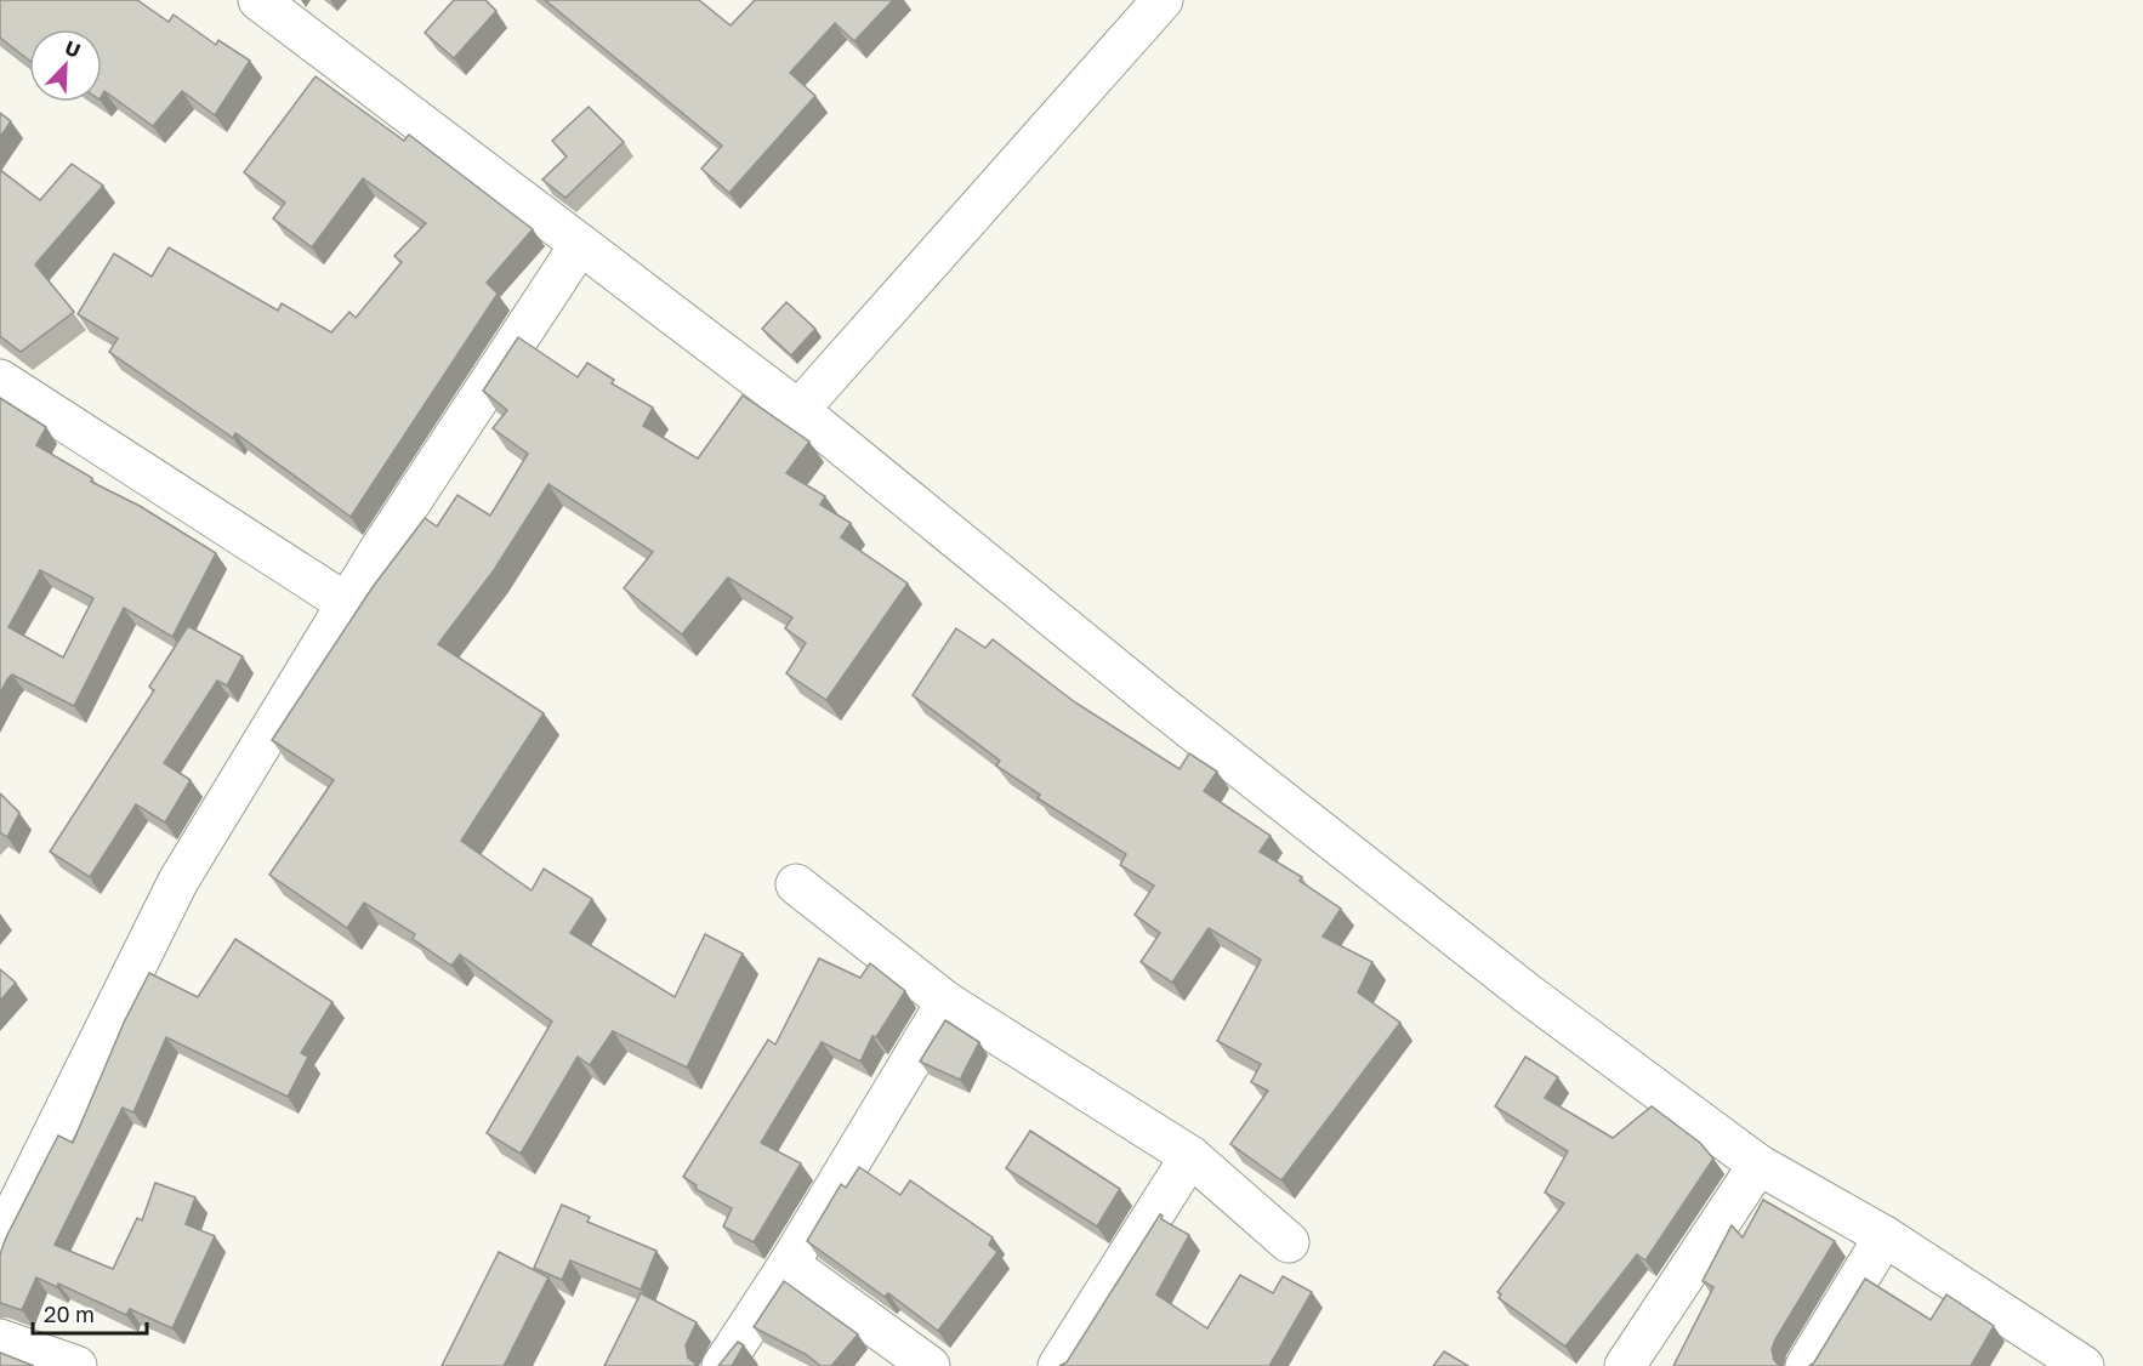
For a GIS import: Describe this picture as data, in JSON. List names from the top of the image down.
{
  "scale_bar": "20 m",
  "north": "top right"
}
